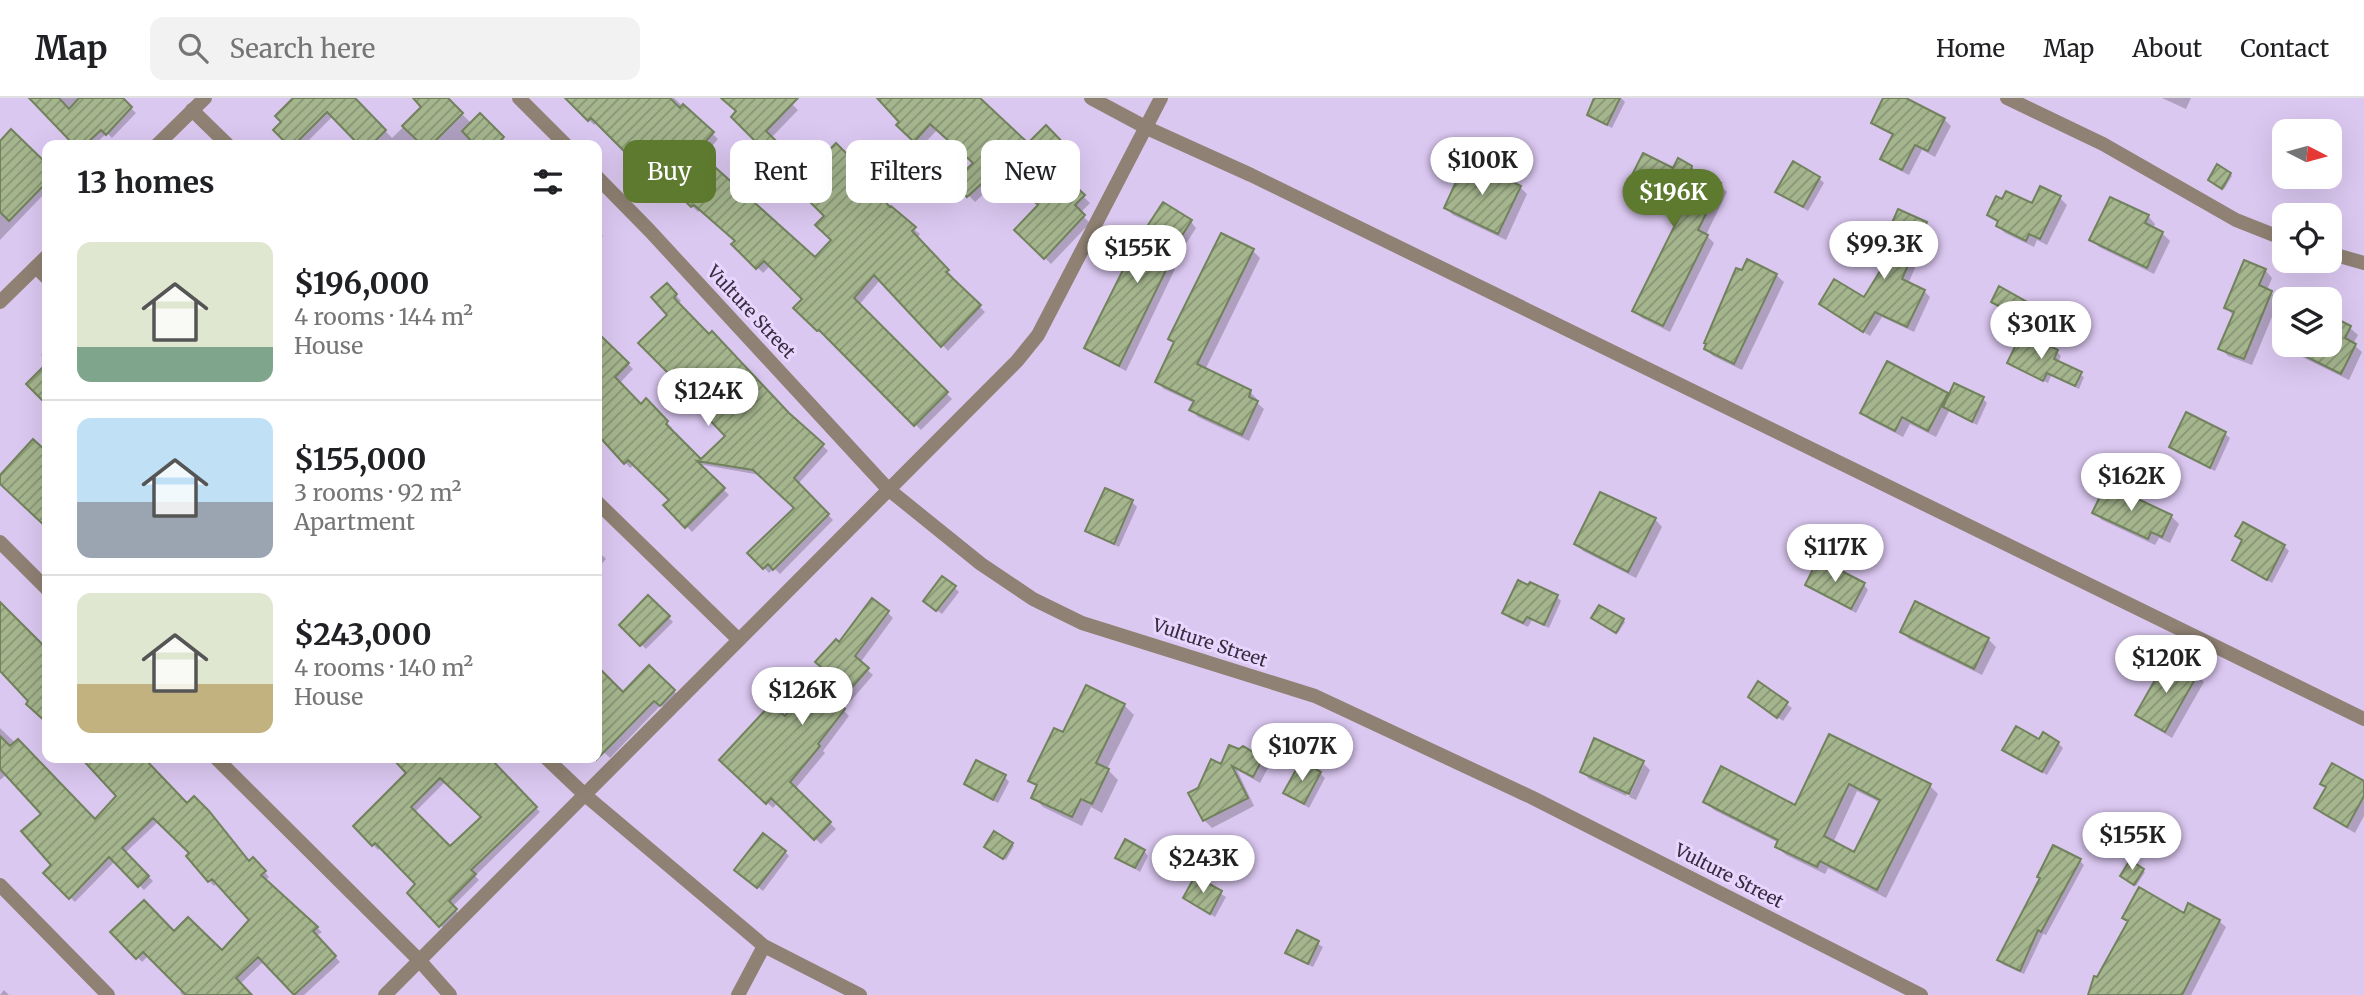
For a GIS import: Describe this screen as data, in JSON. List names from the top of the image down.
{
  "streets": {
    "street": ["Vulture Street"]
  },
  "north": "right",
  "page": {
    "header": "Map",
    "search": "Search here",
    "nav": [
      "Home",
      "Map",
      "About",
      "Contact"
    ],
    "price": [
      "$100K",
      "$196K",
      "$99.3K",
      "$155K",
      "$301K",
      "$124K",
      "$162K",
      "$117K",
      "$120K",
      "$126K",
      "$107K",
      "$155K",
      "$243K"
    ],
    "chip": [
      "Buy",
      "Rent",
      "Filters",
      "New"
    ],
    "heading": "13 homes",
    "list": [
      {
        "name": "$196,000",
        "note": "4 rooms · 144 m² · House"
      },
      {
        "name": "$155,000",
        "note": "3 rooms · 92 m² · Apartment"
      },
      {
        "name": "$243,000",
        "note": "4 rooms · 140 m² · House"
      }
    ]
  }
}
